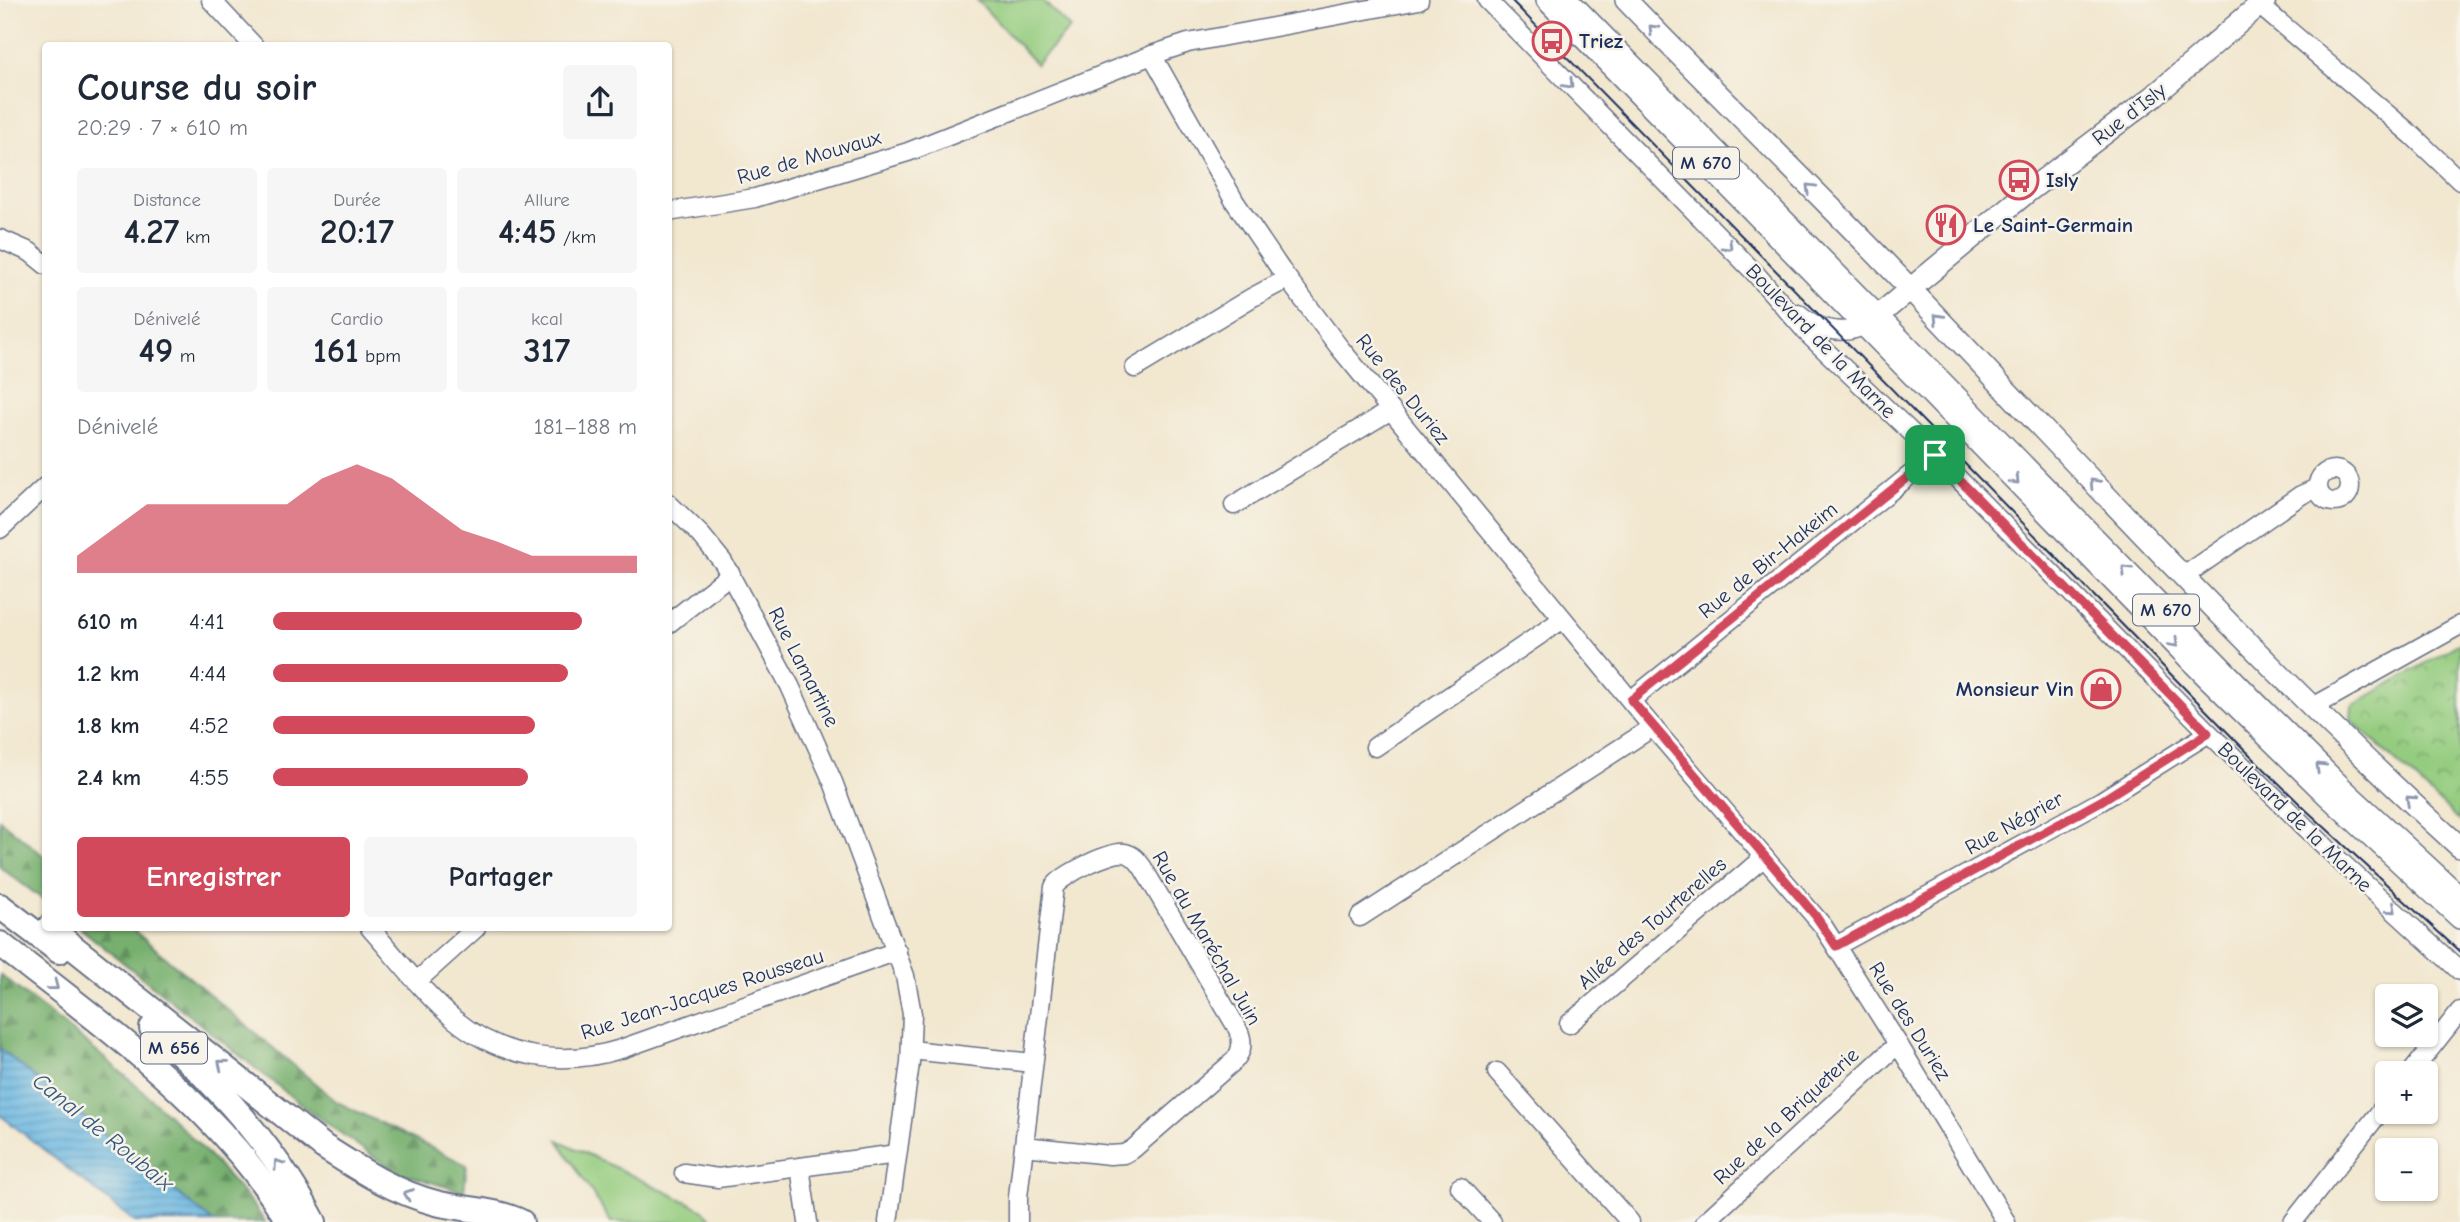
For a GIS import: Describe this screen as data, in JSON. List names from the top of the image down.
{
  "streets": {
    "highway": ["M 656"],
    "main road": ["Rue d'Isly", "M 670", "Boulevard de la Marne"],
    "street": [
      "Rue de Mouvaux",
      "Rue des Duriez",
      "Rue de Bir-Hakeim",
      "Rue Lamartine",
      "Rue Négrier",
      "Allée des Tourterelles",
      "Rue du Maréchal Juin",
      "Rue Jean-Jacques Rousseau",
      "Rue de la Briqueterie"
    ]
  },
  "crossings": [
    ["Rue d'Isly", "Boulevard de la Marne"],
    ["Rue de Mouvaux", "Rue des Duriez"],
    ["Boulevard de la Marne", "Rue de Bir-Hakeim"],
    ["Boulevard de la Marne", "Rue Négrier"],
    ["Rue des Duriez", "Rue de Bir-Hakeim"],
    ["Rue des Duriez", "Rue Négrier"],
    ["Rue des Duriez", "Allée des Tourterelles"],
    ["Rue des Duriez", "Rue de la Briqueterie"],
    ["Rue Lamartine", "Rue Jean-Jacques Rousseau"]
  ],
  "water": ["Canal de Roubaix"],
  "places": {
    "bus stop": ["Triez", "Isly"],
    "restaurant": ["Le Saint-Germain"],
    "shop": ["Monsieur Vin"]
  },
  "page": {
    "heading": ["Course du soir", "20:29 · 7 × 610 m"],
    "stats": [
      ["Distance", "4.27 km"],
      ["Durée", "20:17"],
      ["Allure", "4:45 /km"],
      ["Dénivelé", "49 m"],
      ["Cardio", "161 bpm"],
      ["kcal", "317"]
    ],
    "chart": ["Dénivelé", "181–188 m"],
    "list": [
      {
        "name": "610 m",
        "note": "4:41"
      },
      {
        "name": "1.2 km",
        "note": "4:44"
      },
      {
        "name": "1.8 km",
        "note": "4:52"
      },
      {
        "name": "2.4 km",
        "note": "4:55"
      }
    ],
    "buttons": ["Enregistrer", "Partager"],
    "map_buttons": ["+", "−"]
  }
}
